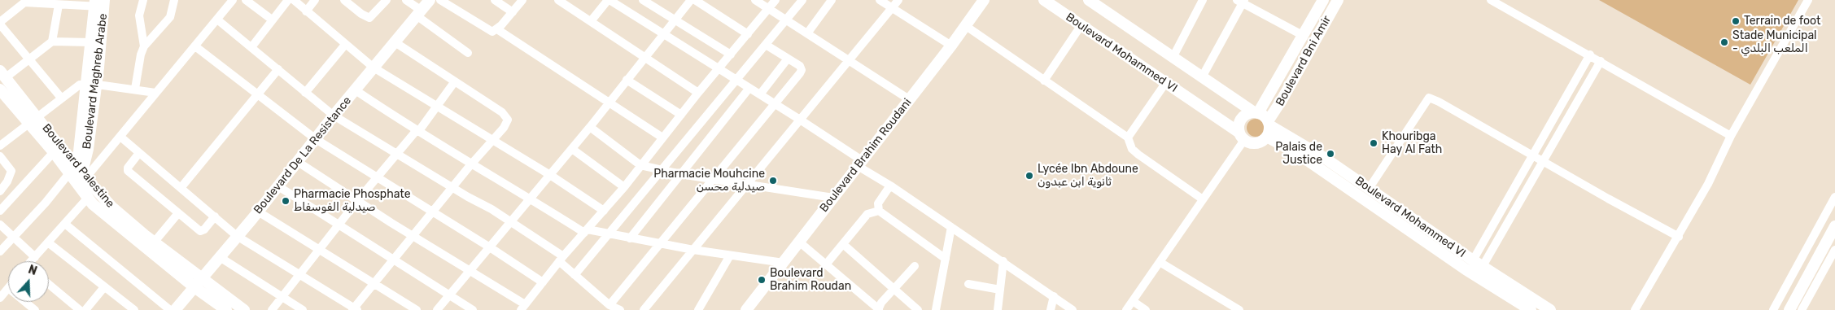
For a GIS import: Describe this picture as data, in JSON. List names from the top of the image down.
{
  "streets": {
    "main road": [
      "Boulevard Mohammed VI",
      "Boulevard Bni Amir",
      "Boulevard Maghreb Arabe",
      "Boulevard De La Resistance",
      "Boulevard Brahim Roudani",
      "Boulevard Palestine"
    ]
  },
  "crossings": [
    ["Boulevard Mohammed VI", "Boulevard Bni Amir"],
    ["Boulevard Maghreb Arabe", "Boulevard Palestine"],
    ["Boulevard De La Resistance", "Boulevard Palestine"]
  ],
  "places": [
    "Terrain de foot",
    "Stade Municipal - الملعب البلدي",
    "Khouribga Hay Al Fath",
    "Palais de Justice",
    "Lycée Ibn Abdoune ثانوية ابن عبدون",
    "Pharmacie Mouhcine صيدلية محسن",
    "Pharmacie Phosphate صيدلية الفوسفاط",
    "Boulevard Brahim Roudan"
  ],
  "north": "top"
}
